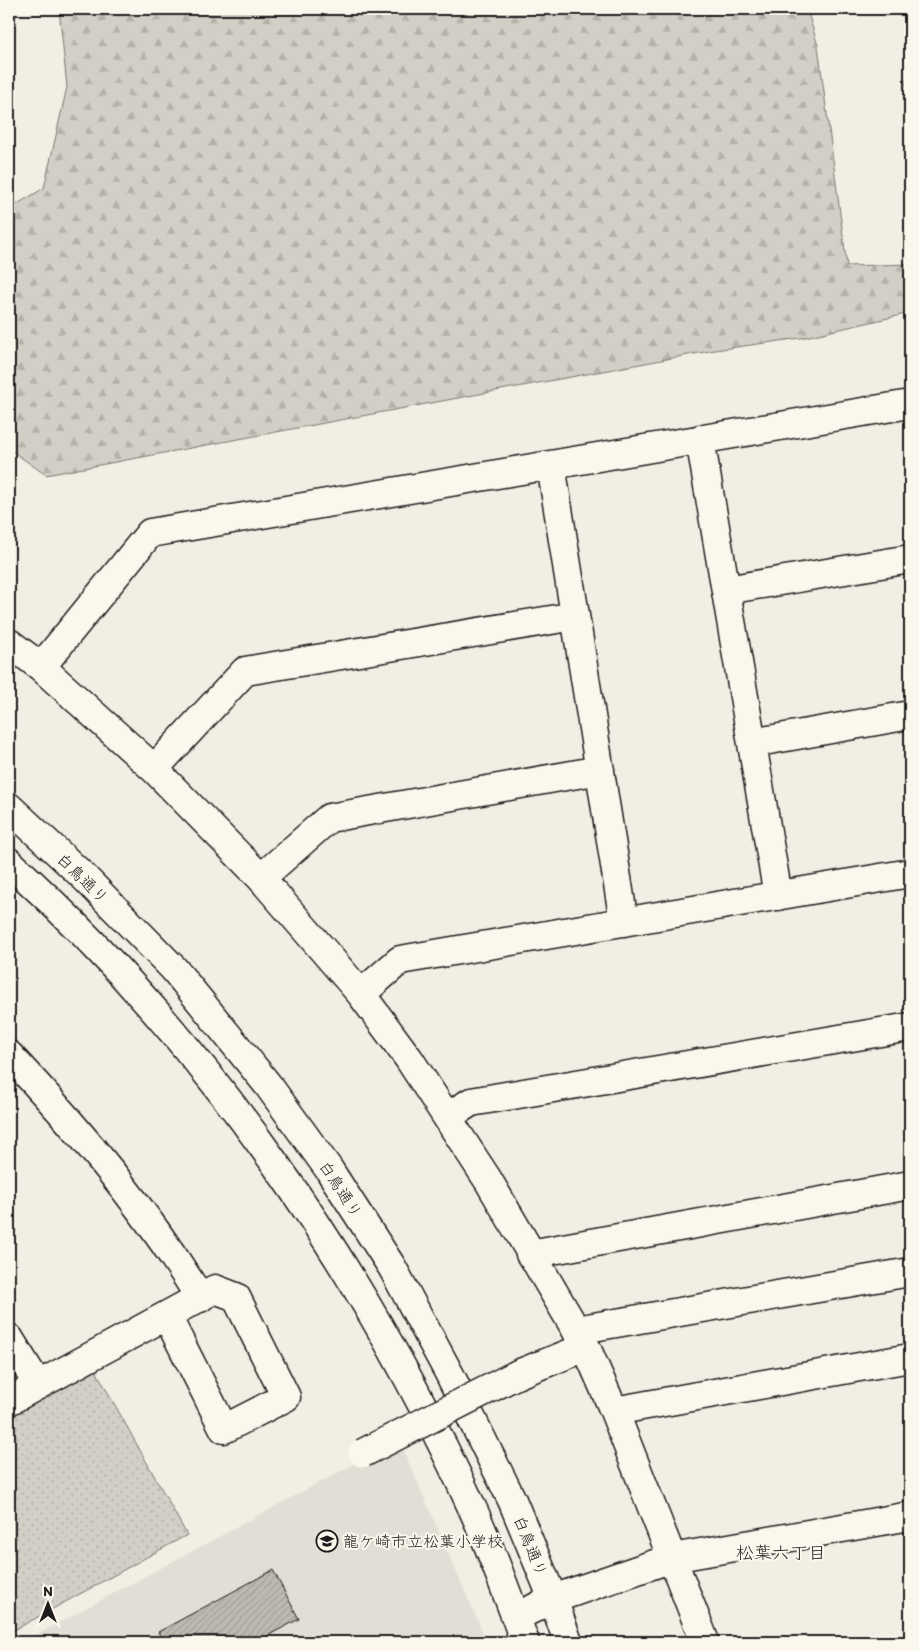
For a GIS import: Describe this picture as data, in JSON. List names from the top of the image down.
{
  "streets": {
    "street": ["白鳥通り"]
  },
  "districts": ["松葉六丁目"],
  "places": {
    "school or university": ["龍ケ崎市立松葉小学校"]
  },
  "north": "top"
}
